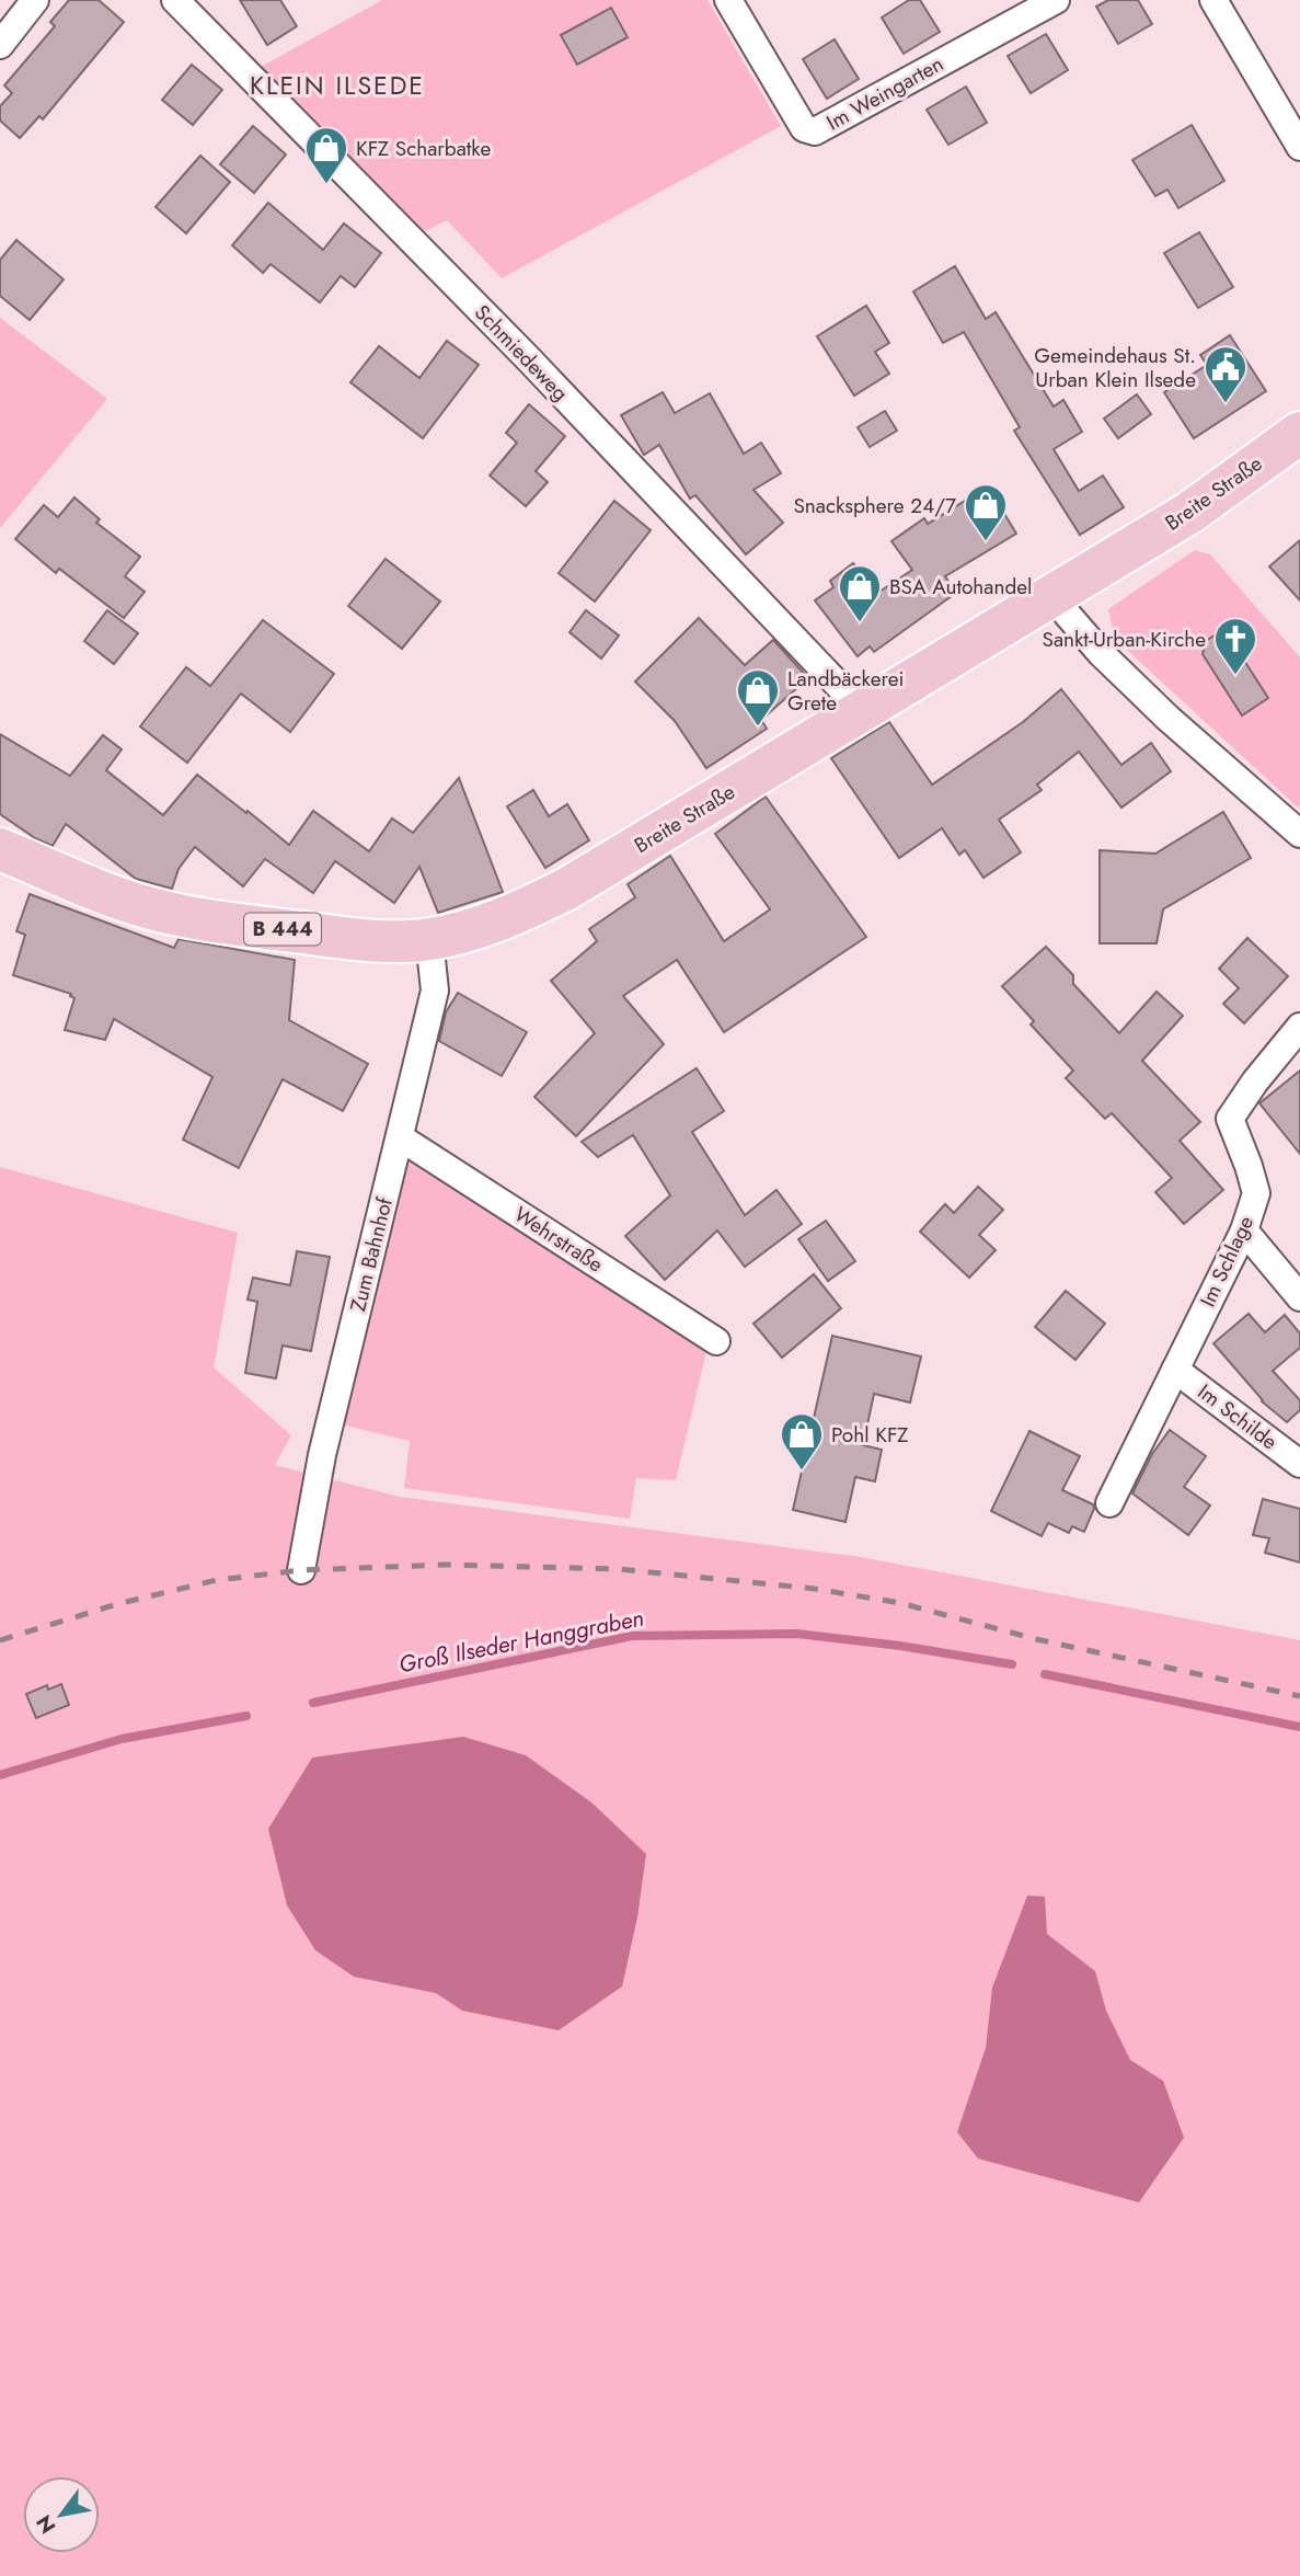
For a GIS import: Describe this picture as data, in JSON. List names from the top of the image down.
{
  "streets": {
    "main road": ["Breite Straße", "B 444"],
    "street": [
      "Im Weingarten",
      "Schmiedeweg",
      "Wehrstraße",
      "Zum Bahnhof",
      "Im Schlage",
      "Im Schilde"
    ]
  },
  "crossings": [
    ["Schmiedeweg", "Breite Straße"],
    ["Breite Straße", "Zum Bahnhof"],
    ["Wehrstraße", "Zum Bahnhof"],
    ["Im Schlage", "Im Schilde"]
  ],
  "districts": ["KLEIN ILSEDE"],
  "water": ["Groß Ilseder Hanggraben"],
  "places": {
    "shop": [
      "KFZ Scharbatke",
      "Snacksphere 24/7",
      "BSA Autohandel",
      "Landbäckerei Grete",
      "Pohl KFZ"
    ],
    "public building": ["Gemeindehaus St. Urban Klein Ilsede"],
    "church": ["Sankt-Urban-Kirche"]
  },
  "north": "bottom left"
}
